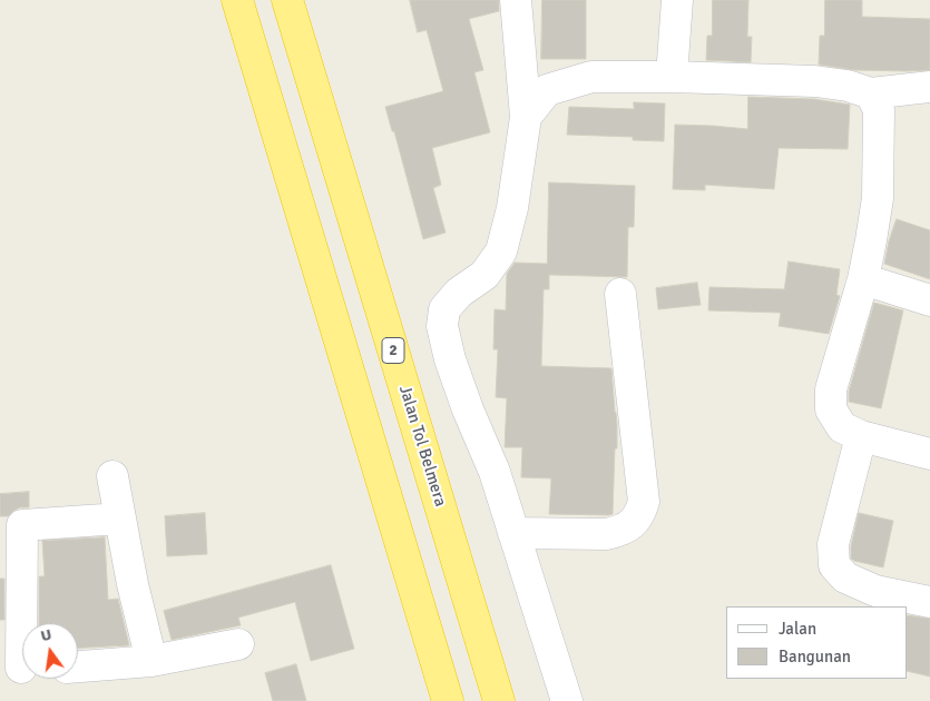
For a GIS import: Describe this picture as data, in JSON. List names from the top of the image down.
{
  "streets": {
    "highway": ["2", "Jalan Tol Belmera"]
  },
  "legend": ["Jalan", "Bangunan"],
  "north": "top"
}
